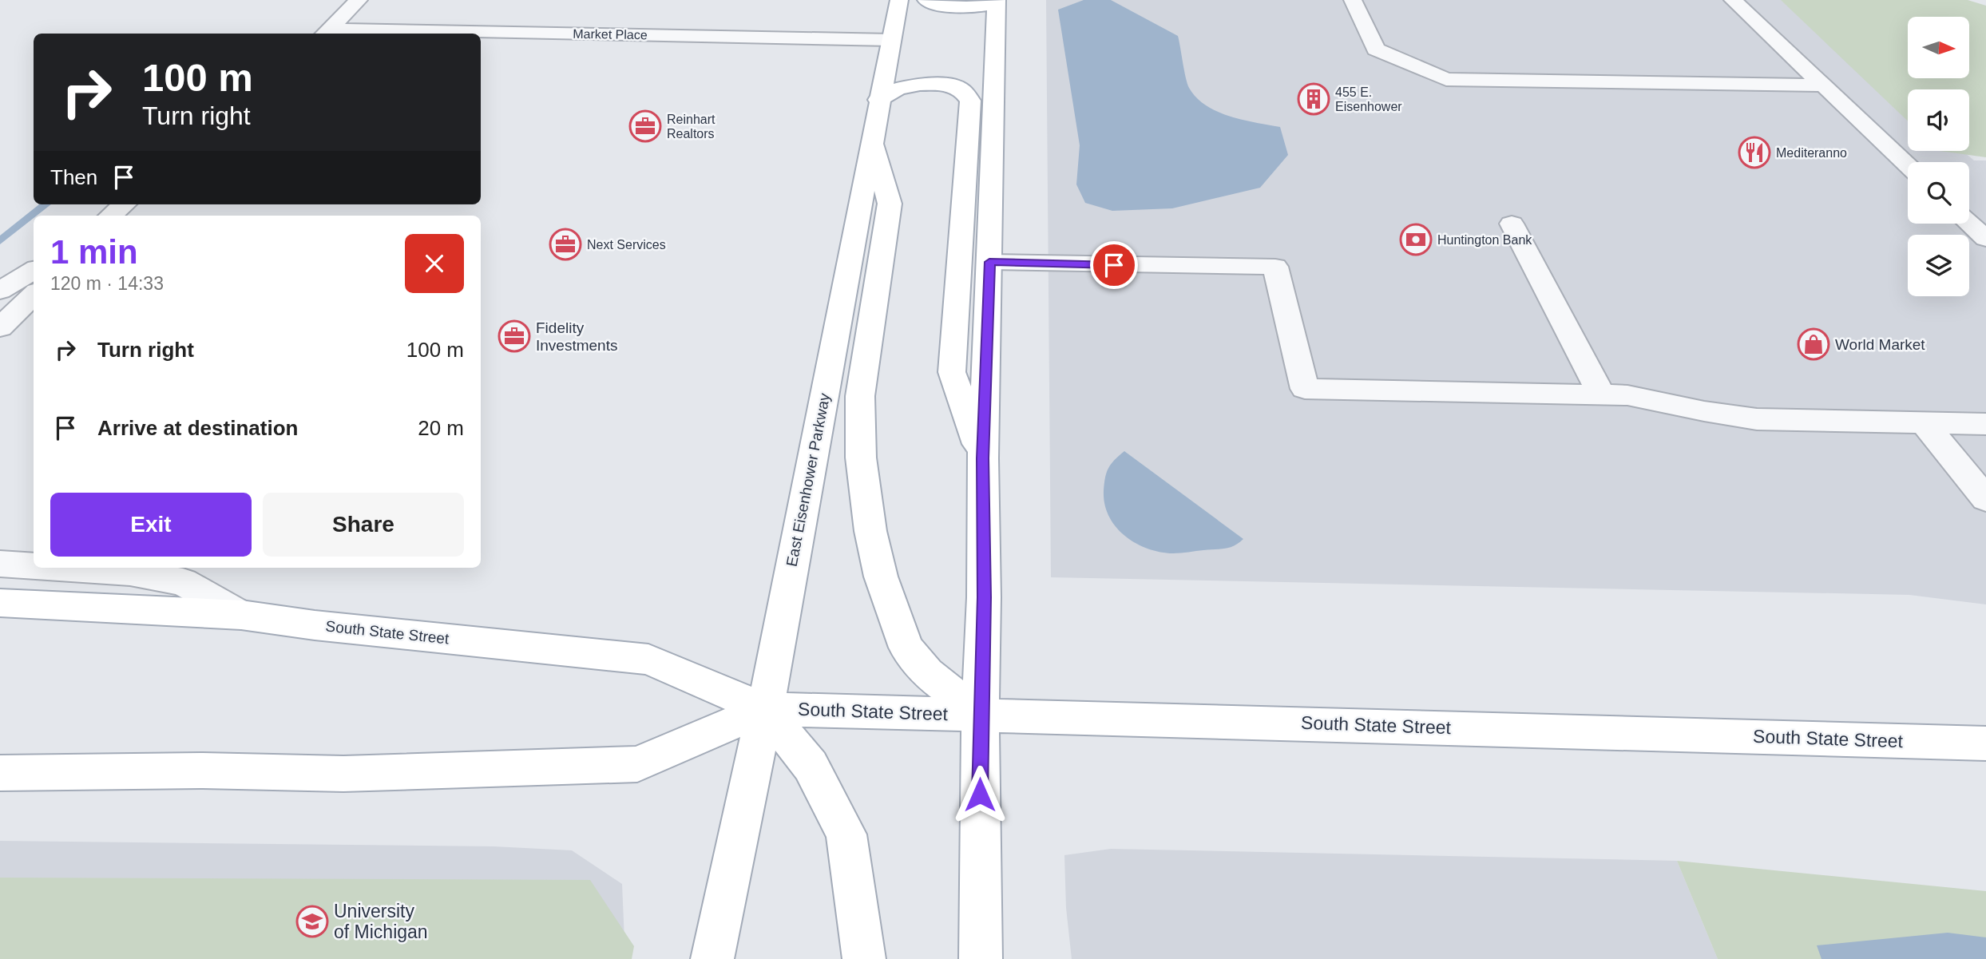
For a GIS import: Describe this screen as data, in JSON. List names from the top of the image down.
{
  "streets": {
    "main road": ["East Eisenhower Parkway", "South State Street"],
    "street": ["Market Place"]
  },
  "crossings": [
    ["Market Place", "East Eisenhower Parkway"],
    ["East Eisenhower Parkway", "South State Street"]
  ],
  "places": {
    "building": ["455 E. Eisenhower"],
    "office": ["Reinhart Realtors", "Next Services", "Fidelity Investments"],
    "restaurant": ["Mediteranno"],
    "bank": ["Huntington Bank"],
    "shop": ["World Market"],
    "school or university": ["University of Michigan"]
  },
  "north": "right",
  "page": {
    "turn": ["100 m", "Turn right"],
    "then": "Then",
    "heading": ["1 min", "120 m · 14:33"],
    "list": [
      {
        "name": "Turn right",
        "value": "100 m"
      },
      {
        "name": "Arrive at destination",
        "value": "20 m"
      }
    ],
    "buttons": ["Exit", "Share"]
  }
}
